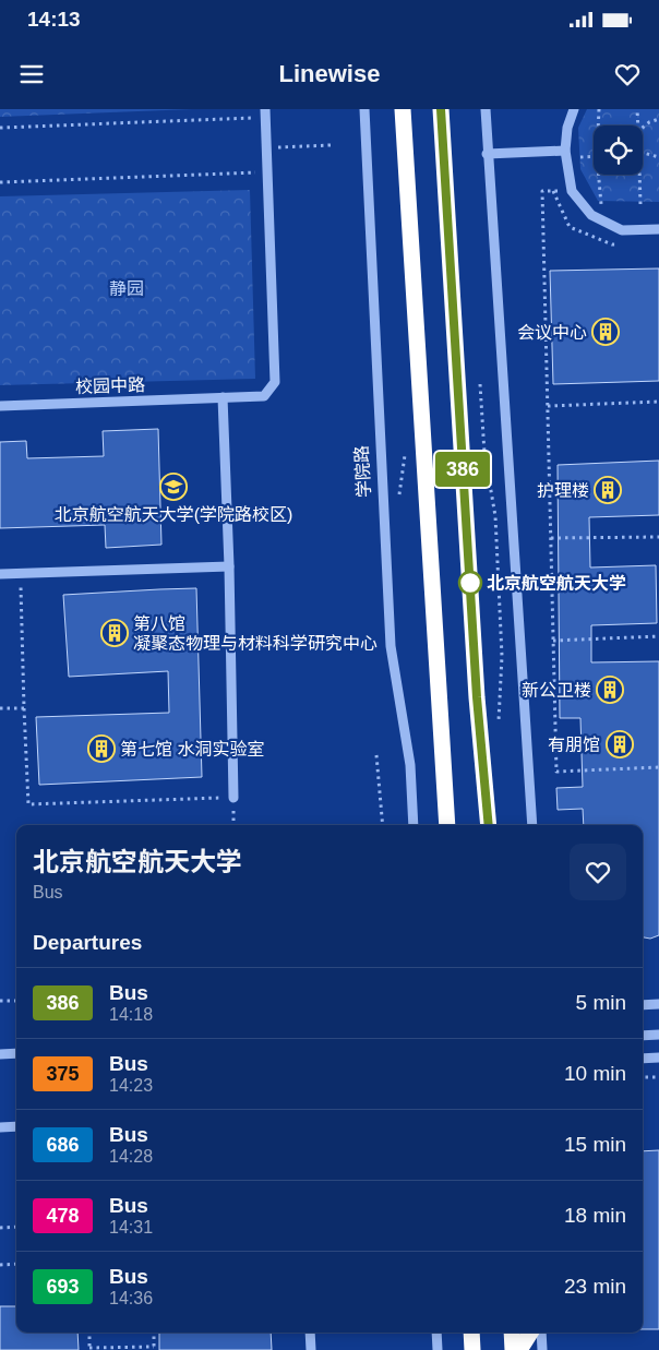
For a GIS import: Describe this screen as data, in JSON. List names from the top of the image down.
{
  "streets": {
    "street": ["校园中路", "学院路"]
  },
  "parks": ["静园"],
  "places": {
    "building": [
      "会议中心",
      "护理楼",
      "第八馆 凝聚态物理与材料科学研究中心",
      "新公卫楼",
      "有朋馆",
      "第七馆 水洞实验室"
    ],
    "school or university": ["北京航空航天大学(学院路校区)"],
    "other": ["北京航空航天大学"]
  },
  "lines": ["bus line 386"],
  "page": {
    "status": "14:13",
    "header": "Linewise",
    "on_map": "386",
    "heading": [
      ["北京航空航天大学", "Bus"],
      "Departures"
    ],
    "list": [
      {
        "mark": "386",
        "name": "Bus",
        "note": "14:18",
        "value": "5 min"
      },
      {
        "mark": "375",
        "name": "Bus",
        "note": "14:23",
        "value": "10 min"
      },
      {
        "mark": "686",
        "name": "Bus",
        "note": "14:28",
        "value": "15 min"
      },
      {
        "mark": "478",
        "name": "Bus",
        "note": "14:31",
        "value": "18 min"
      },
      {
        "mark": "693",
        "name": "Bus",
        "note": "14:36",
        "value": "23 min"
      }
    ]
  }
}
